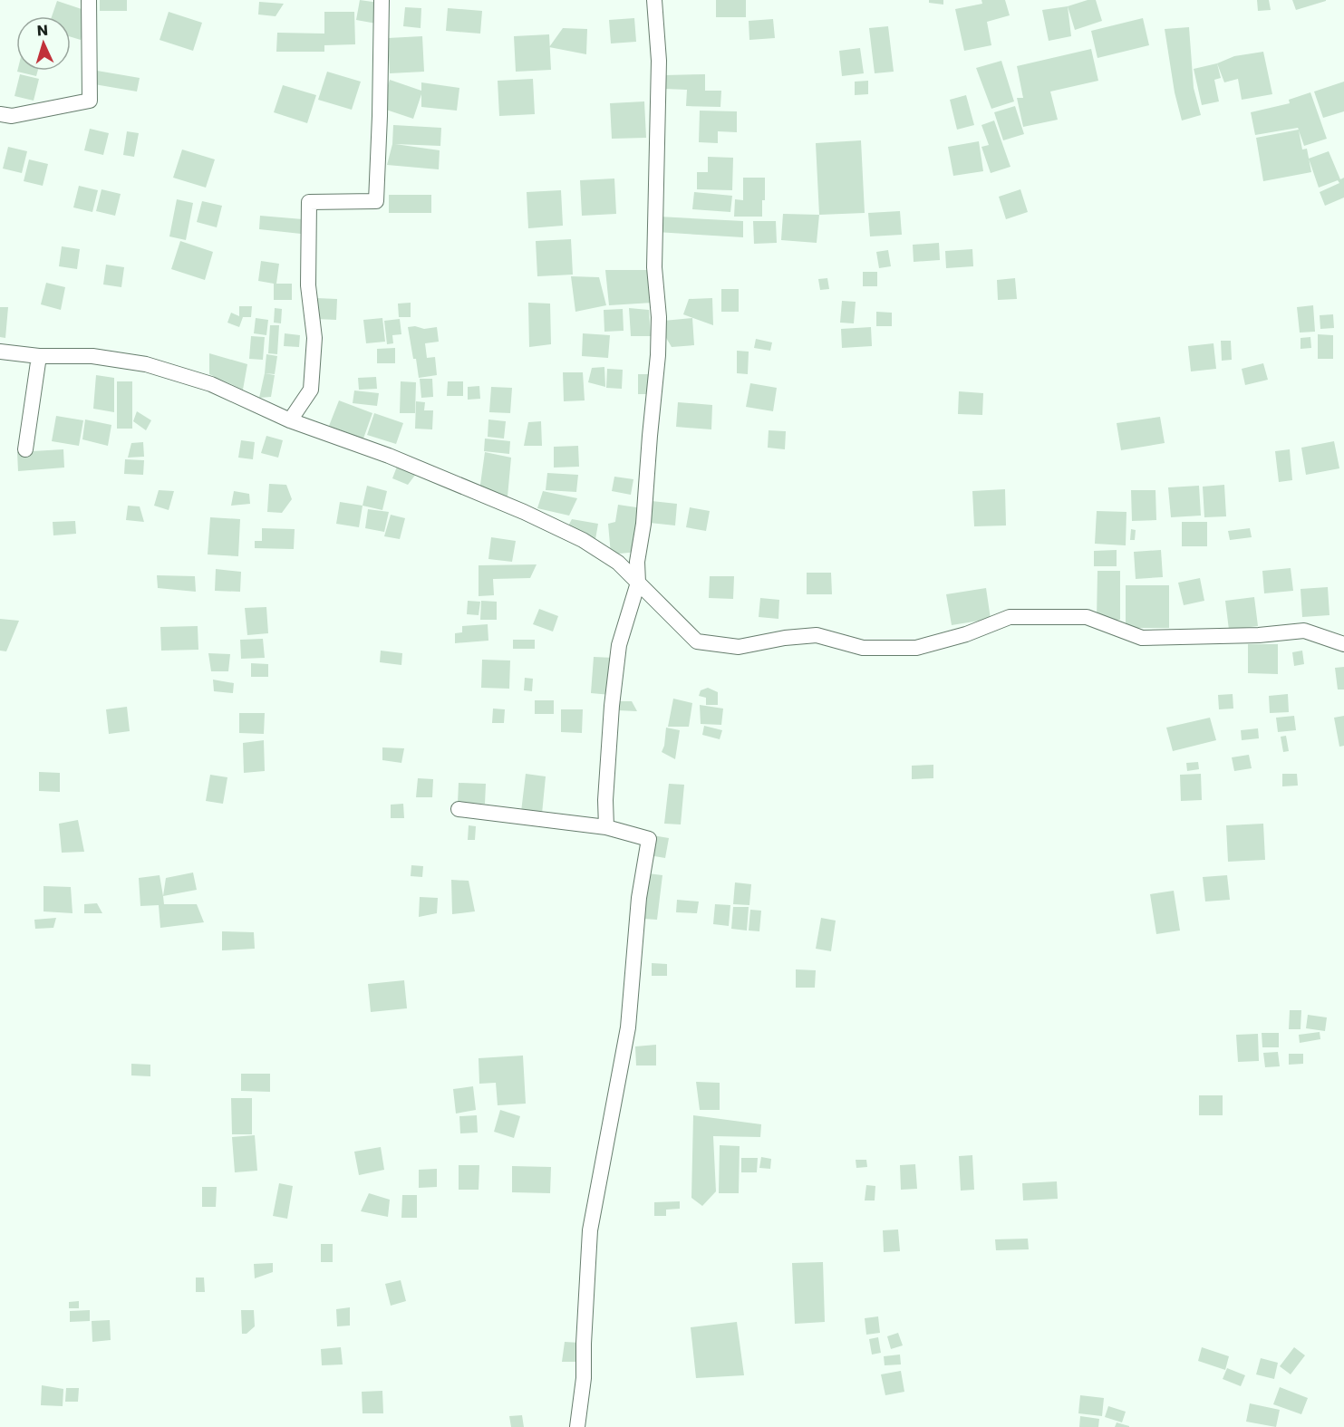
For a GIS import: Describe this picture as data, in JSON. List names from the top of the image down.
{
  "north": "top"
}
